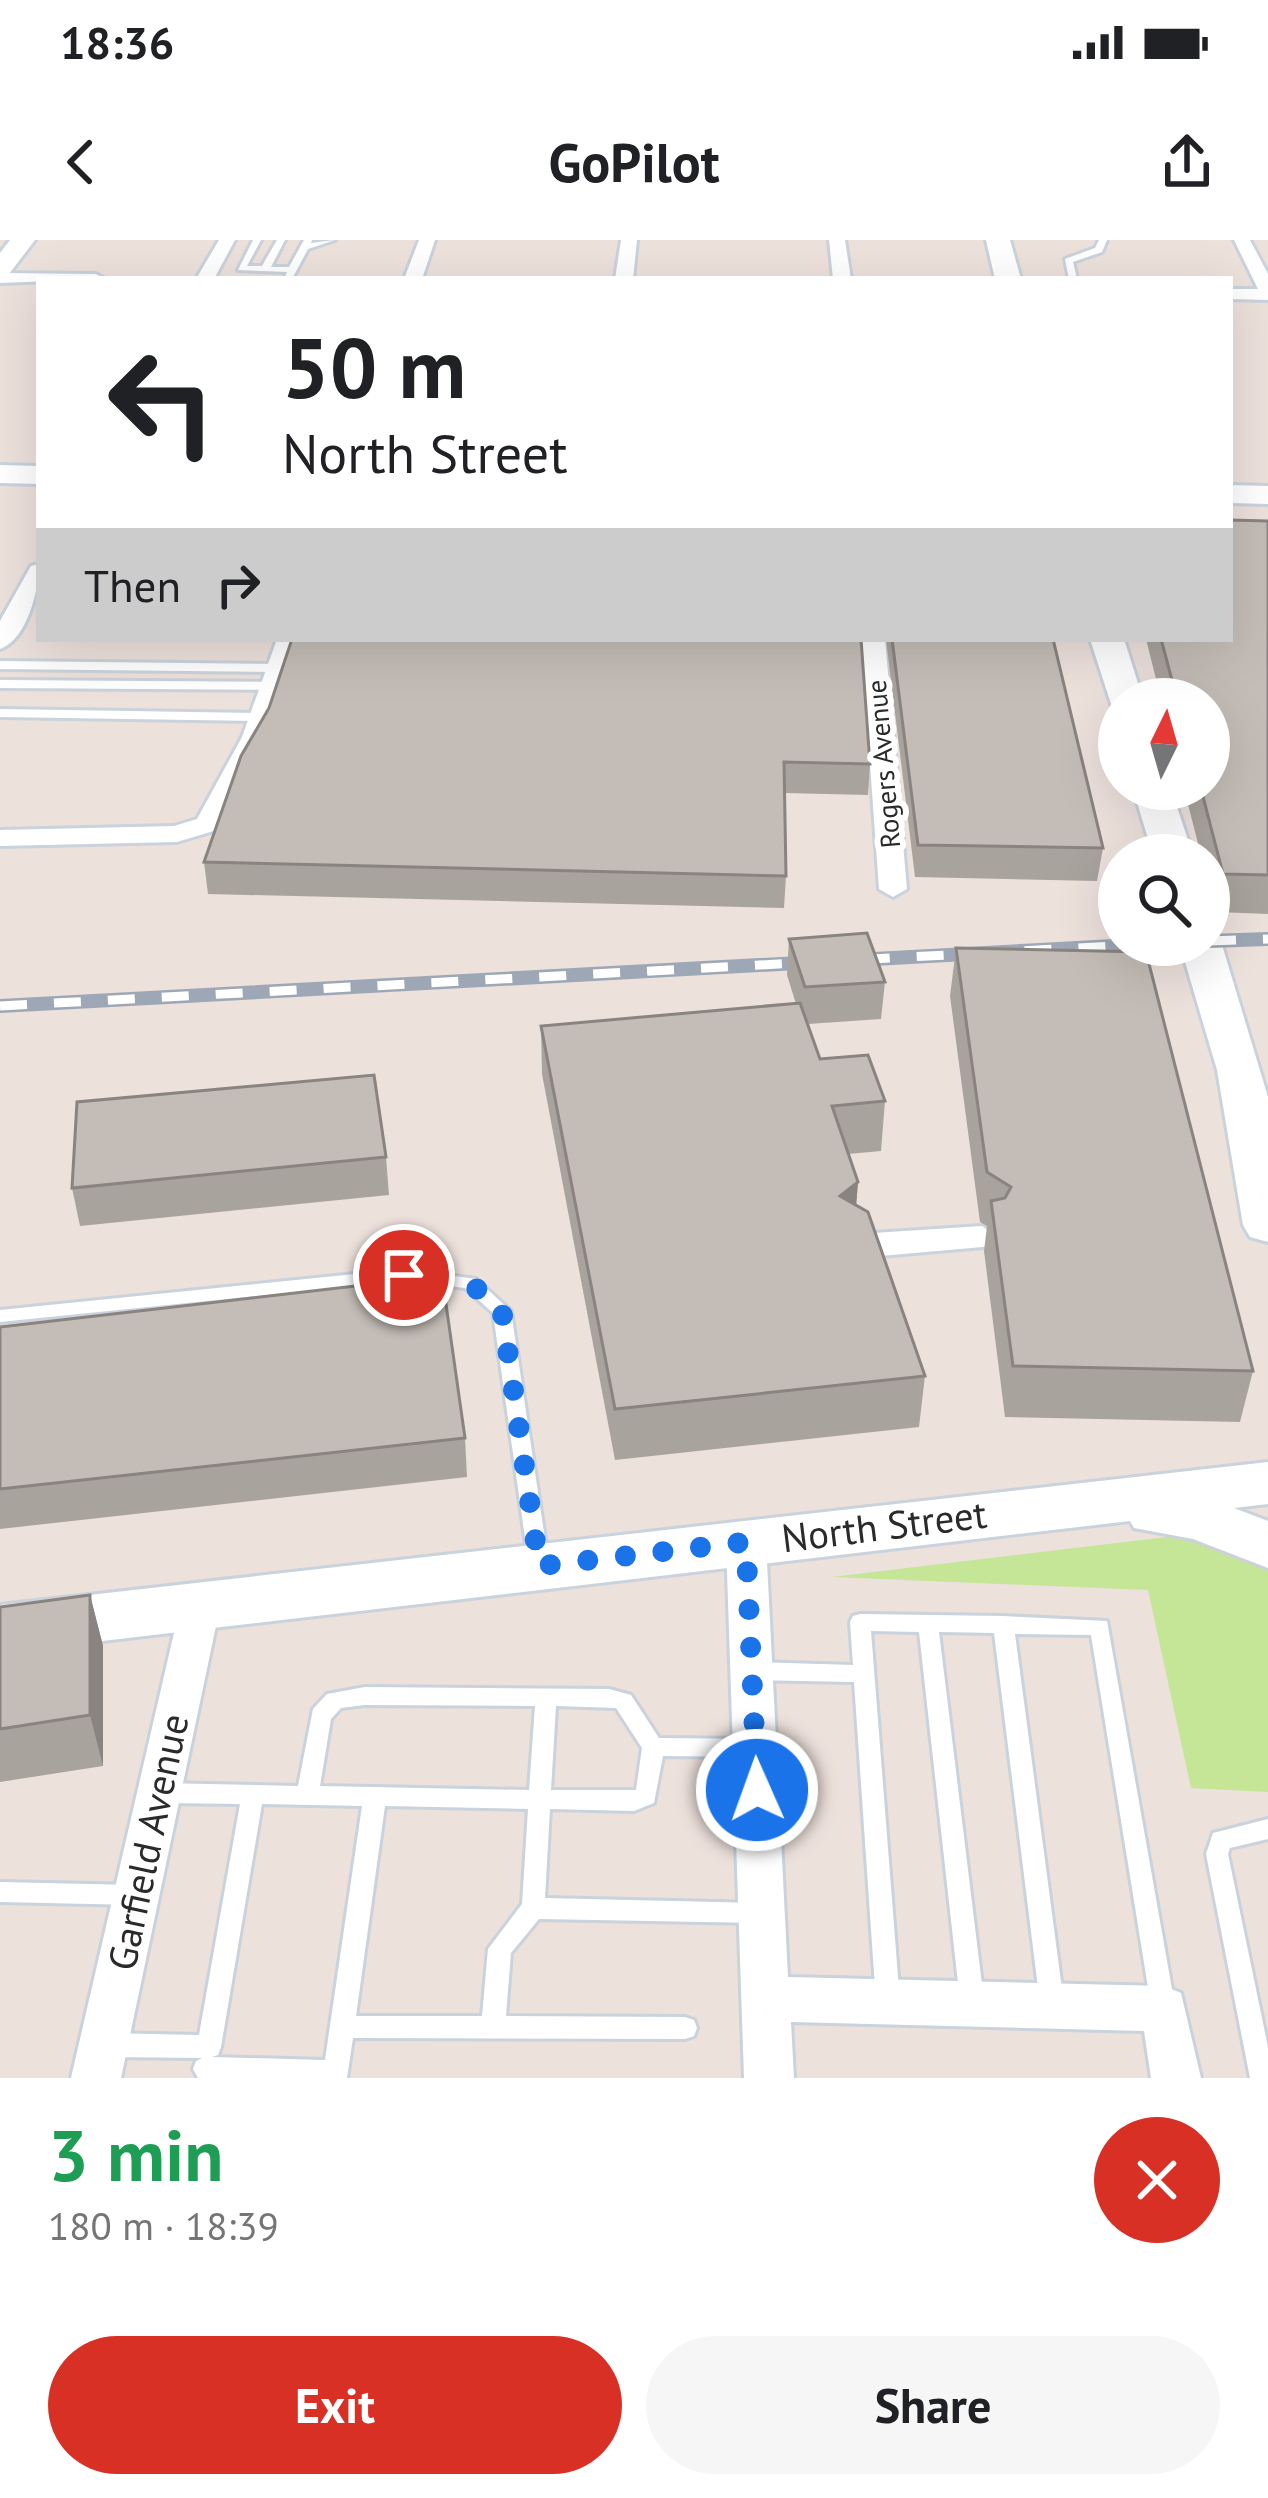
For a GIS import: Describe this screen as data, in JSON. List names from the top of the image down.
{
  "streets": {
    "street": ["Rogers Avenue", "North Street", "Garfield Avenue"]
  },
  "crossings": [
    ["North Street", "Garfield Avenue"]
  ],
  "north": "top",
  "page": {
    "status": "18:36",
    "header": "GoPilot",
    "turn": ["50 m", "North Street"],
    "then": "Then",
    "heading": ["3 min", "180 m · 18:39"],
    "buttons": ["Exit", "Share"]
  }
}
